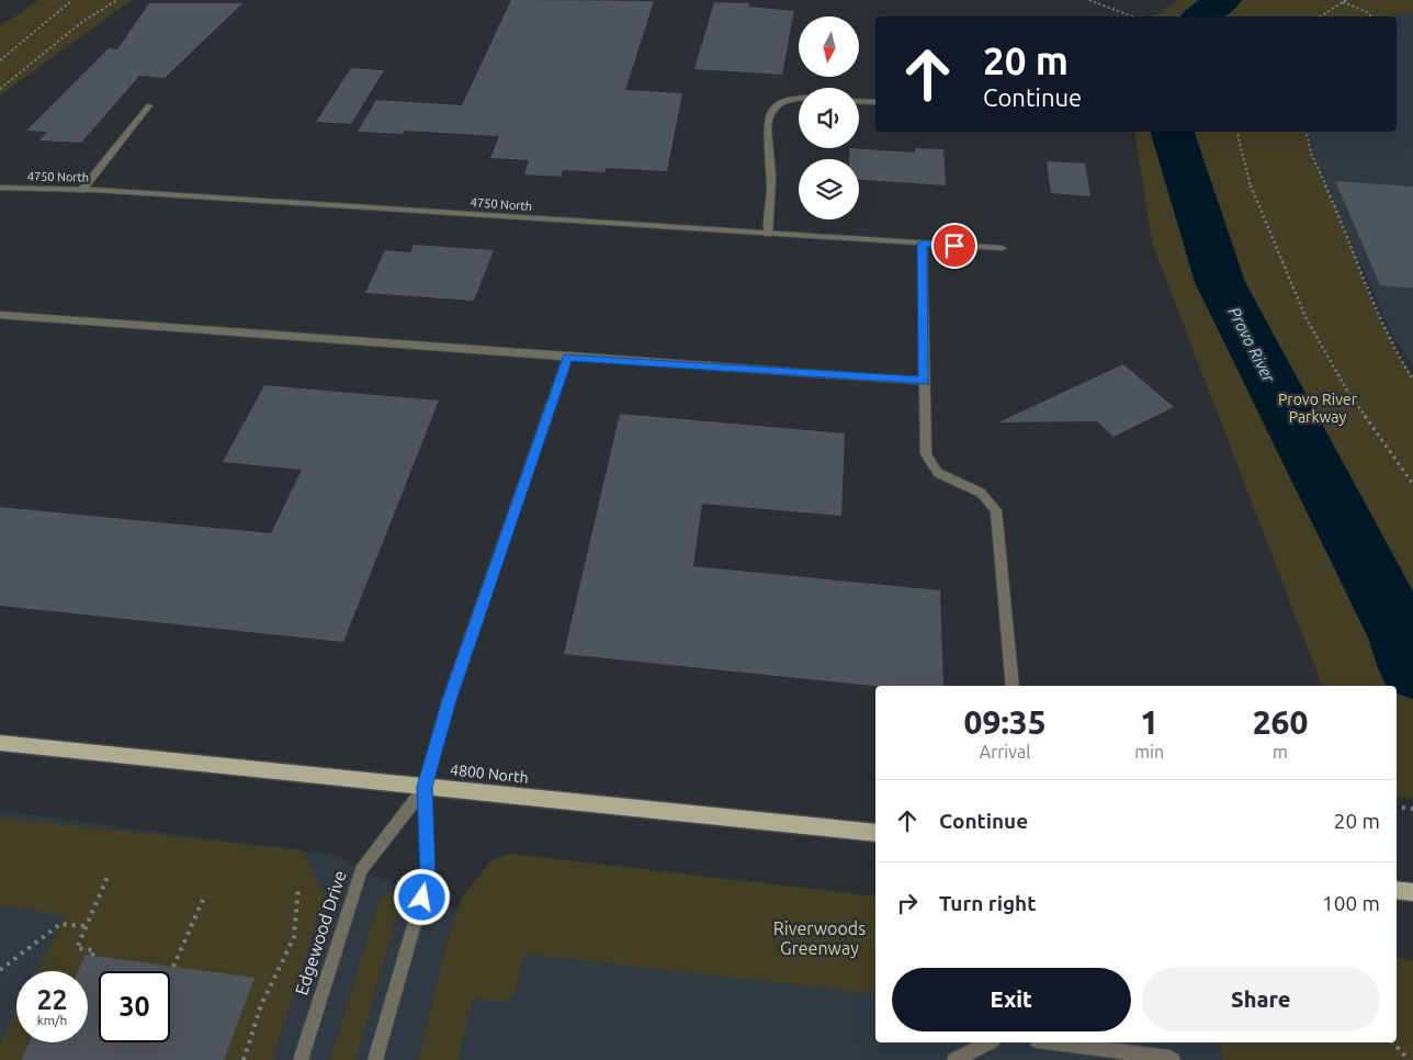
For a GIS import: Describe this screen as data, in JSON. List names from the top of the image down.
{
  "streets": {
    "main road": ["4800 North"],
    "street": ["4750 North", "Edgewood Drive"]
  },
  "crossings": [
    ["4800 North", "Edgewood Drive"]
  ],
  "water": ["Provo River"],
  "parks": ["Provo River Parkway", "Riverwoods Greenway"],
  "north": "bottom",
  "page": {
    "turn": ["20 m", "Continue"],
    "eta": [
      "09:35",
      "Arrival",
      "1",
      "min",
      "260",
      "m"
    ],
    "list": [
      {
        "name": "Continue",
        "value": "20 m"
      },
      {
        "name": "Turn right",
        "value": "100 m"
      }
    ],
    "buttons": ["Exit", "Share"],
    "speed": "22 km/h",
    "limit": "30"
  }
}
